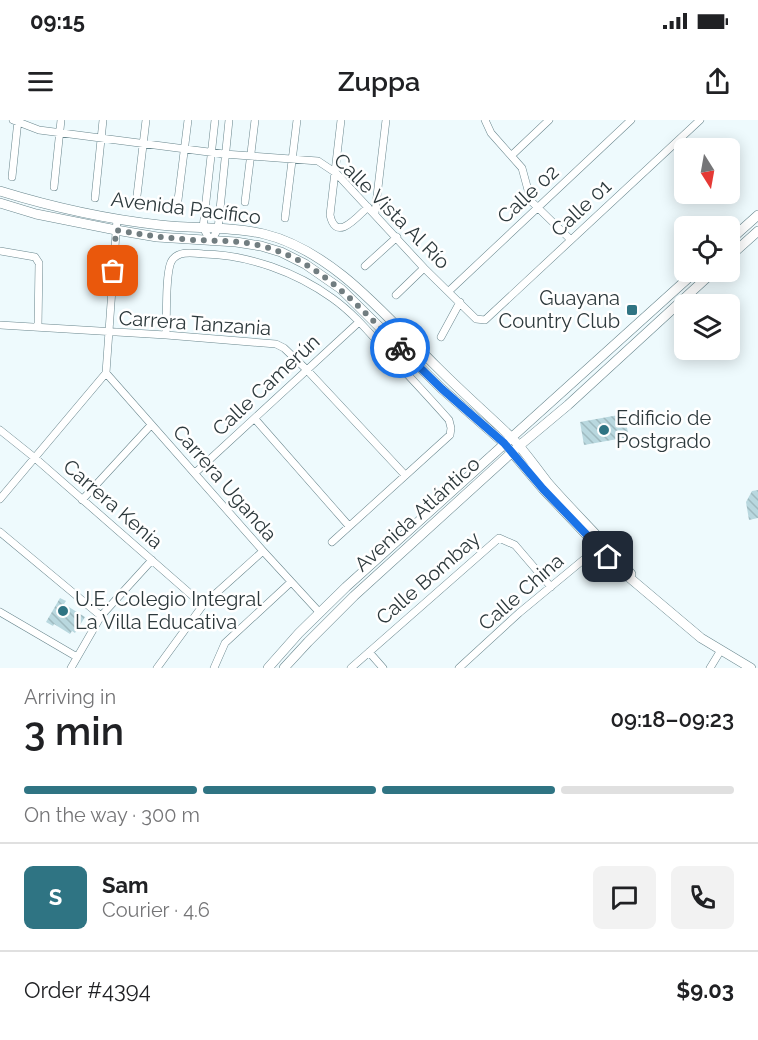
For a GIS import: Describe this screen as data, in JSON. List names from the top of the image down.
{
  "streets": {
    "street": [
      "Calle 02",
      "Avenida Pacífico",
      "Calle 01",
      "Calle Vista Al Río",
      "Carrera Tanzania",
      "Calle Camerún",
      "Carrera Uganda",
      "Carrera Kenia",
      "Avenida Atlántico",
      "Calle Bombay",
      "Calle China"
    ]
  },
  "crossings": [
    ["Calle 02", "Calle Vista Al Río"],
    ["Avenida Pacífico", "Avenida Atlántico"],
    ["Calle 01", "Calle Vista Al Río"],
    ["Carrera Tanzania", "Calle Camerún"],
    ["Calle Camerún", "Carrera Uganda"],
    ["Carrera Uganda", "Avenida Atlántico"],
    ["Calle Bombay", "Calle China"]
  ],
  "places": {
    "transit": ["Guayana Country Club"],
    "other": ["Edificio de Postgrado", "U.E. Colegio Integral La Villa Educativa"]
  },
  "north": "bottom",
  "page": {
    "status": "09:15",
    "header": "Zuppa",
    "heading": ["3 min", "Arriving in", "09:18–09:23"],
    "panel": [
      "Sam",
      "Courier · 4.6",
      "Order #4394",
      "$9.03"
    ],
    "bar": "On the way · 300 m",
    "round": "S"
  }
}
